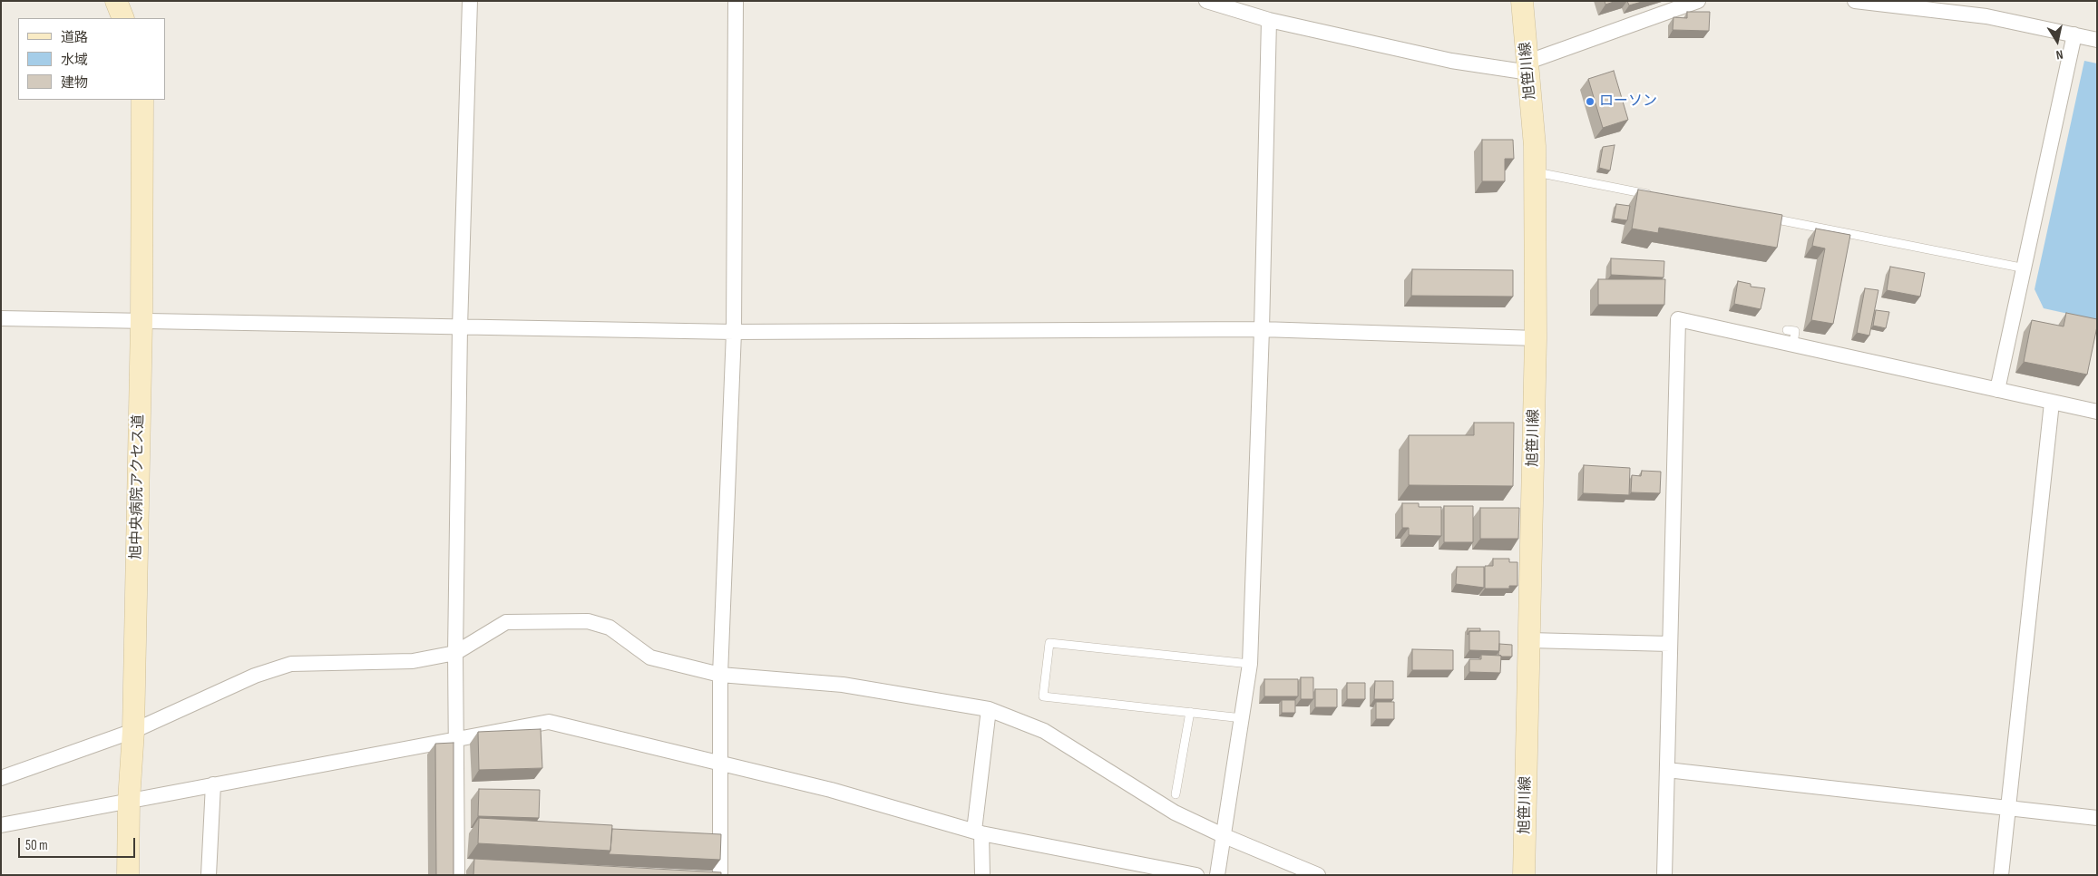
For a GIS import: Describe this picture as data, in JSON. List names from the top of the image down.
{
  "streets": {
    "main road": ["旭笹川線", "旭中央病院アクセス道"]
  },
  "places": ["ローソン"],
  "legend": ["道路", "水域", "建物"],
  "scale_bar": "50 m",
  "north": "bottom"
}
